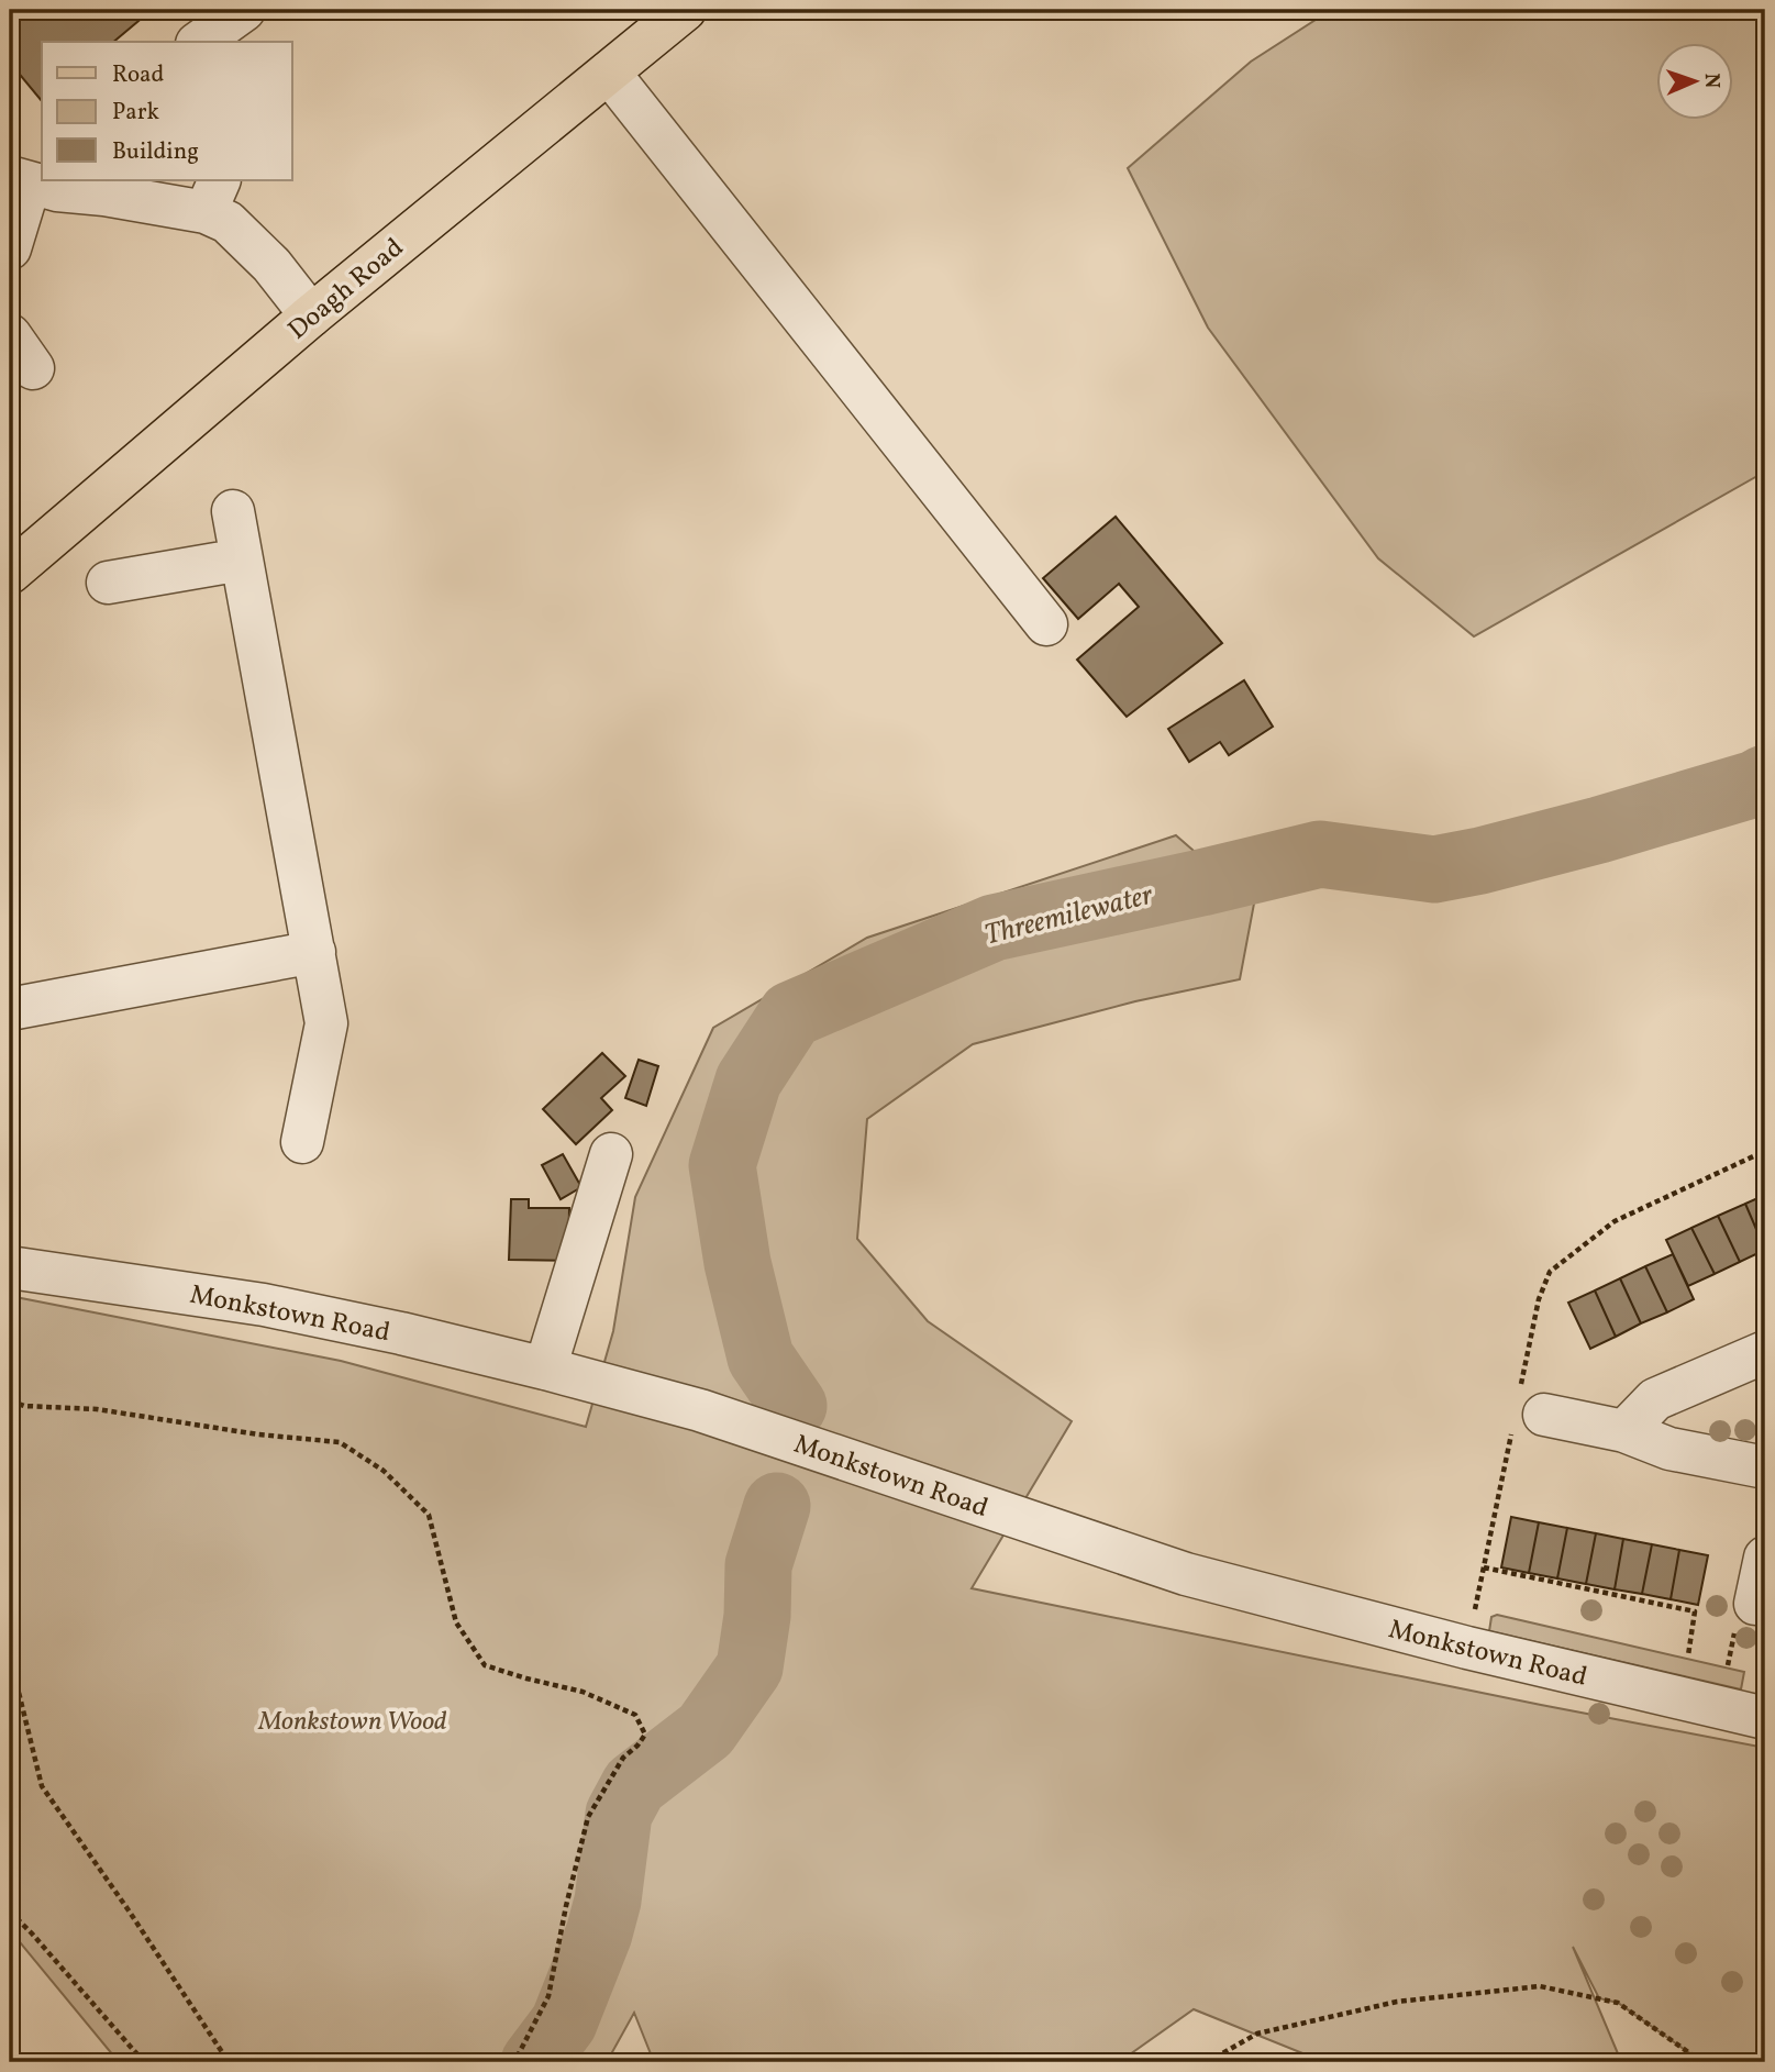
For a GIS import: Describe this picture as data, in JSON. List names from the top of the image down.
{
  "streets": {
    "main road": ["Doagh Road"],
    "street": ["Monkstown Road"]
  },
  "water": ["Threemilewater"],
  "parks": ["Monkstown Wood"],
  "legend": ["Road", "Park", "Building"],
  "north": "right"
}
